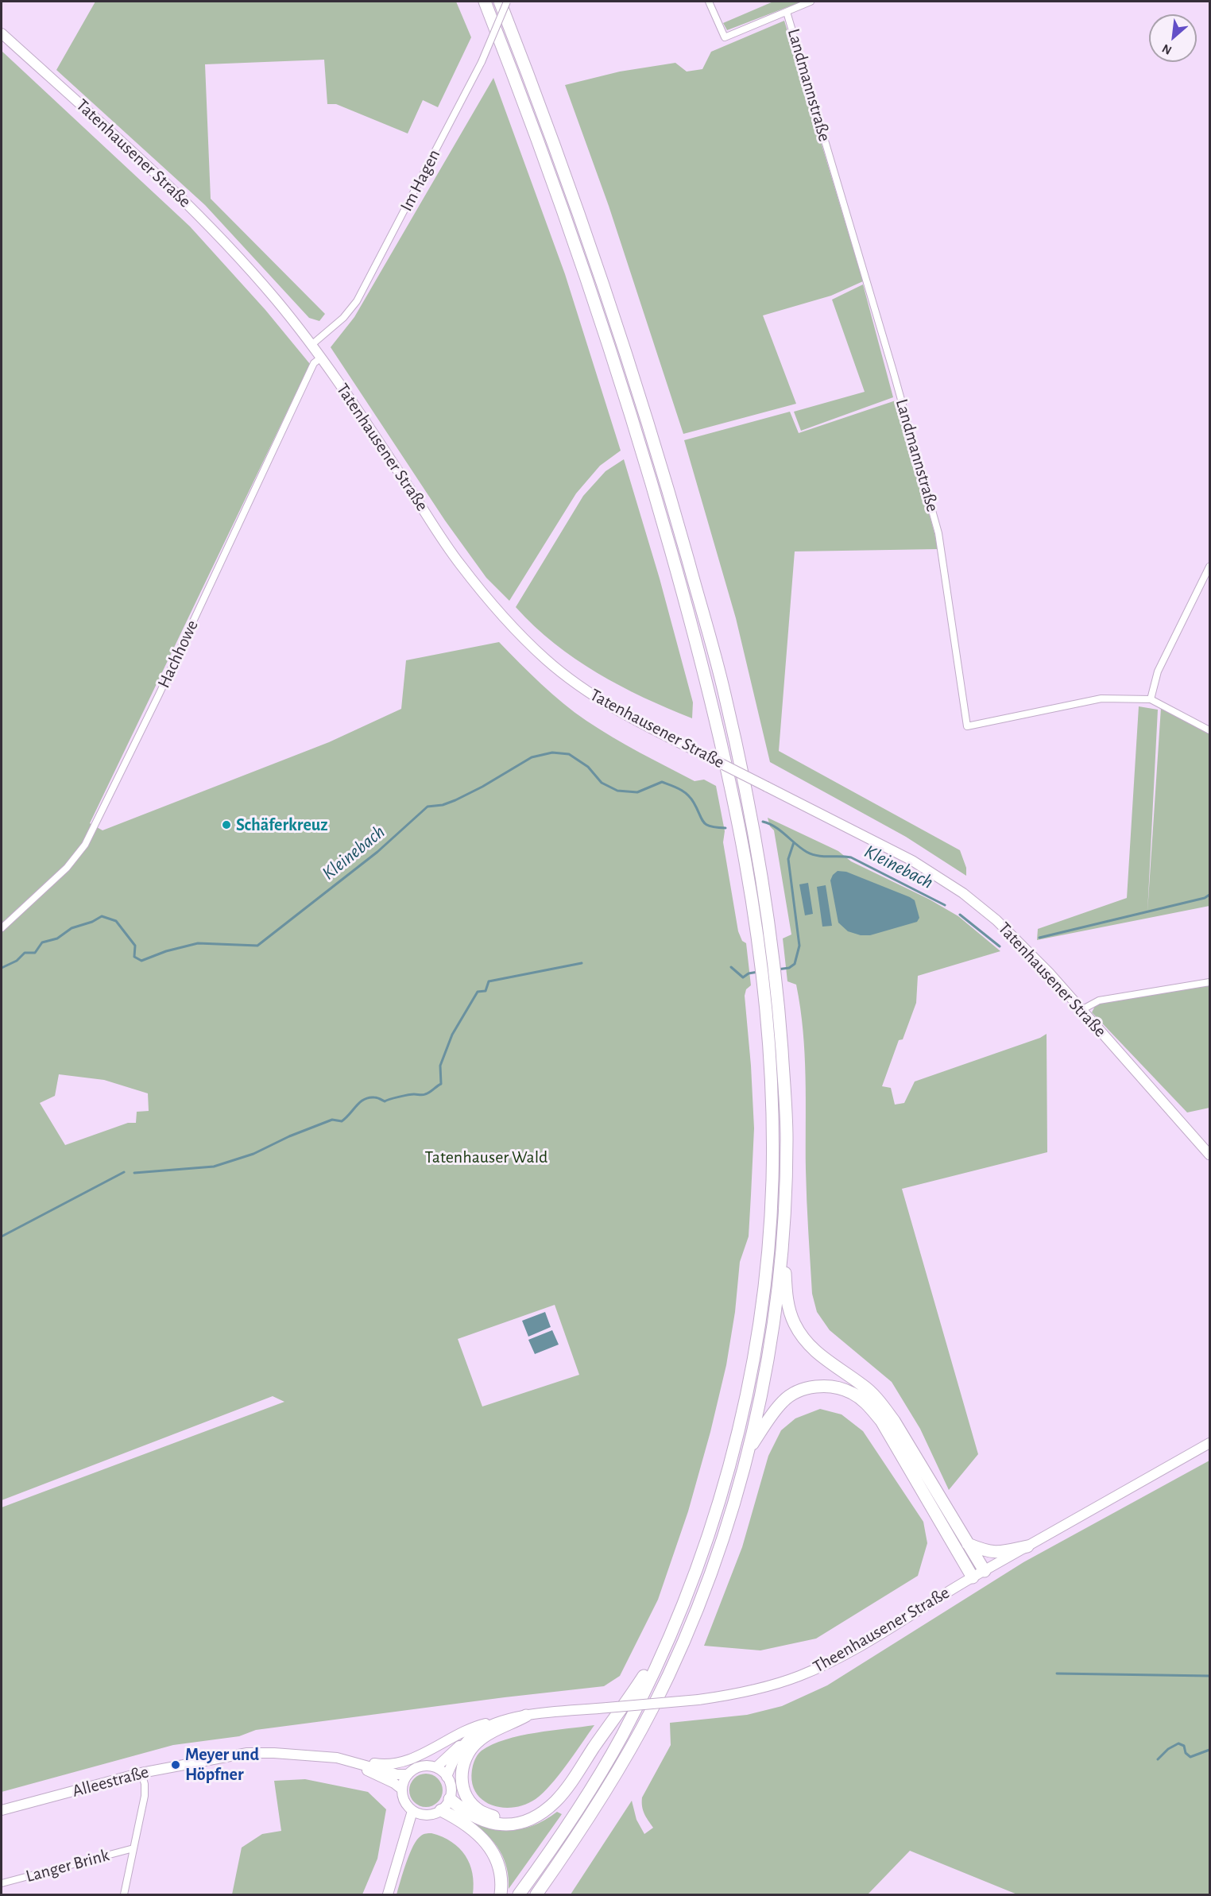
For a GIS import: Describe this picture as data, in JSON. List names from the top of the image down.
{
  "streets": {
    "street": [
      "Landmannstraße",
      "Tatenhausener Straße",
      "Im Hagen",
      "Hachhowe",
      "Theenhausener Straße",
      "Alleestraße",
      "Langer Brink"
    ]
  },
  "crossings": [
    ["Tatenhausener Straße", "Im Hagen"],
    ["Tatenhausener Straße", "Hachhowe"],
    ["Theenhausener Straße", "Alleestraße"],
    ["Alleestraße", "Langer Brink"]
  ],
  "water": ["Kleinebach"],
  "parks": ["Tatenhauser Wald"],
  "places": ["Schäferkreuz", "Meyer und Höpfner"],
  "north": "bottom left"
}
